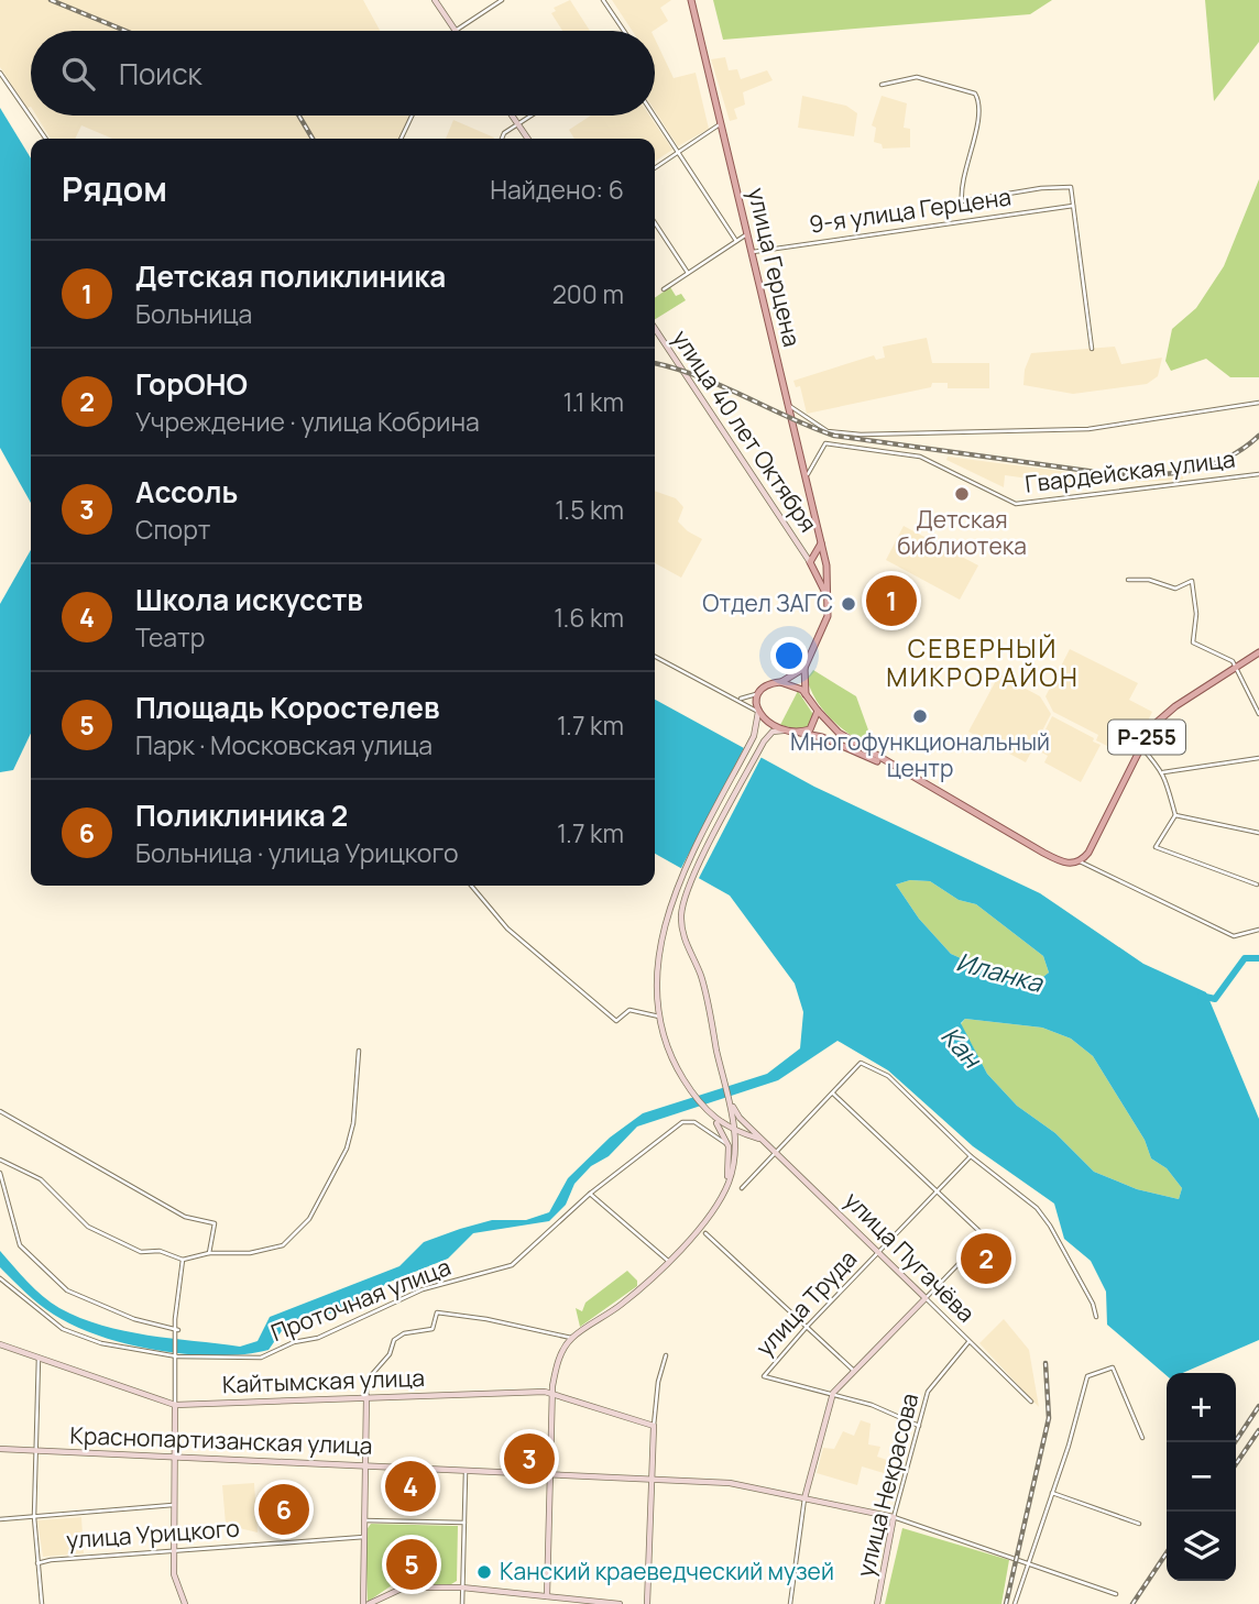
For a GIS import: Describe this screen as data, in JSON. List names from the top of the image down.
{
  "streets": {
    "main road": ["улица Герцена", "Р-255"],
    "street": [
      "9-я улица Герцена",
      "улица 40 лет Октября",
      "Гвардейская улица",
      "улица Пугачёва",
      "Проточная улица",
      "улица Труда",
      "Кайтымская улица",
      "Краснопартизанская улица",
      "улица Некрасова",
      "улица Урицкого"
    ]
  },
  "crossings": [
    ["9-я улица Герцена", "улица Герцена"],
    ["улица Герцена", "Гвардейская улица"],
    ["улица Пугачёва", "улица Труда"],
    ["улица Пугачёва", "улица Некрасова"],
    ["Краснопартизанская улица", "улица Некрасова"]
  ],
  "districts": ["СЕВЕРНЫЙ МИКРОРАЙОН"],
  "water": ["Иланка", "Кан"],
  "places": [
    "Детская библиотека",
    "Отдел ЗАГС",
    "Многофункциональный центр",
    "Канский краеведческий музей"
  ],
  "page": {
    "search": "Поиск",
    "heading": ["Рядом", "Найдено: 6"],
    "list": [
      {
        "mark": "1",
        "name": "Детская поликлиника",
        "note": "Больница",
        "value": "200 m"
      },
      {
        "mark": "2",
        "name": "ГорОНО",
        "note": "Учреждение · улица Кобрина",
        "value": "1.1 km"
      },
      {
        "mark": "3",
        "name": "Ассоль",
        "note": "Спорт",
        "value": "1.5 km"
      },
      {
        "mark": "4",
        "name": "Школа искусств",
        "note": "Театр",
        "value": "1.6 km"
      },
      {
        "mark": "5",
        "name": "Площадь Коростелев",
        "note": "Парк · Московская улица",
        "value": "1.7 km"
      },
      {
        "mark": "6",
        "name": "Поликлиника 2",
        "note": "Больница · улица Урицкого",
        "value": "1.7 km"
      }
    ],
    "pins": [
      "1",
      "2",
      "3",
      "4",
      "6",
      "5"
    ],
    "map_buttons": ["+", "−"]
  }
}
